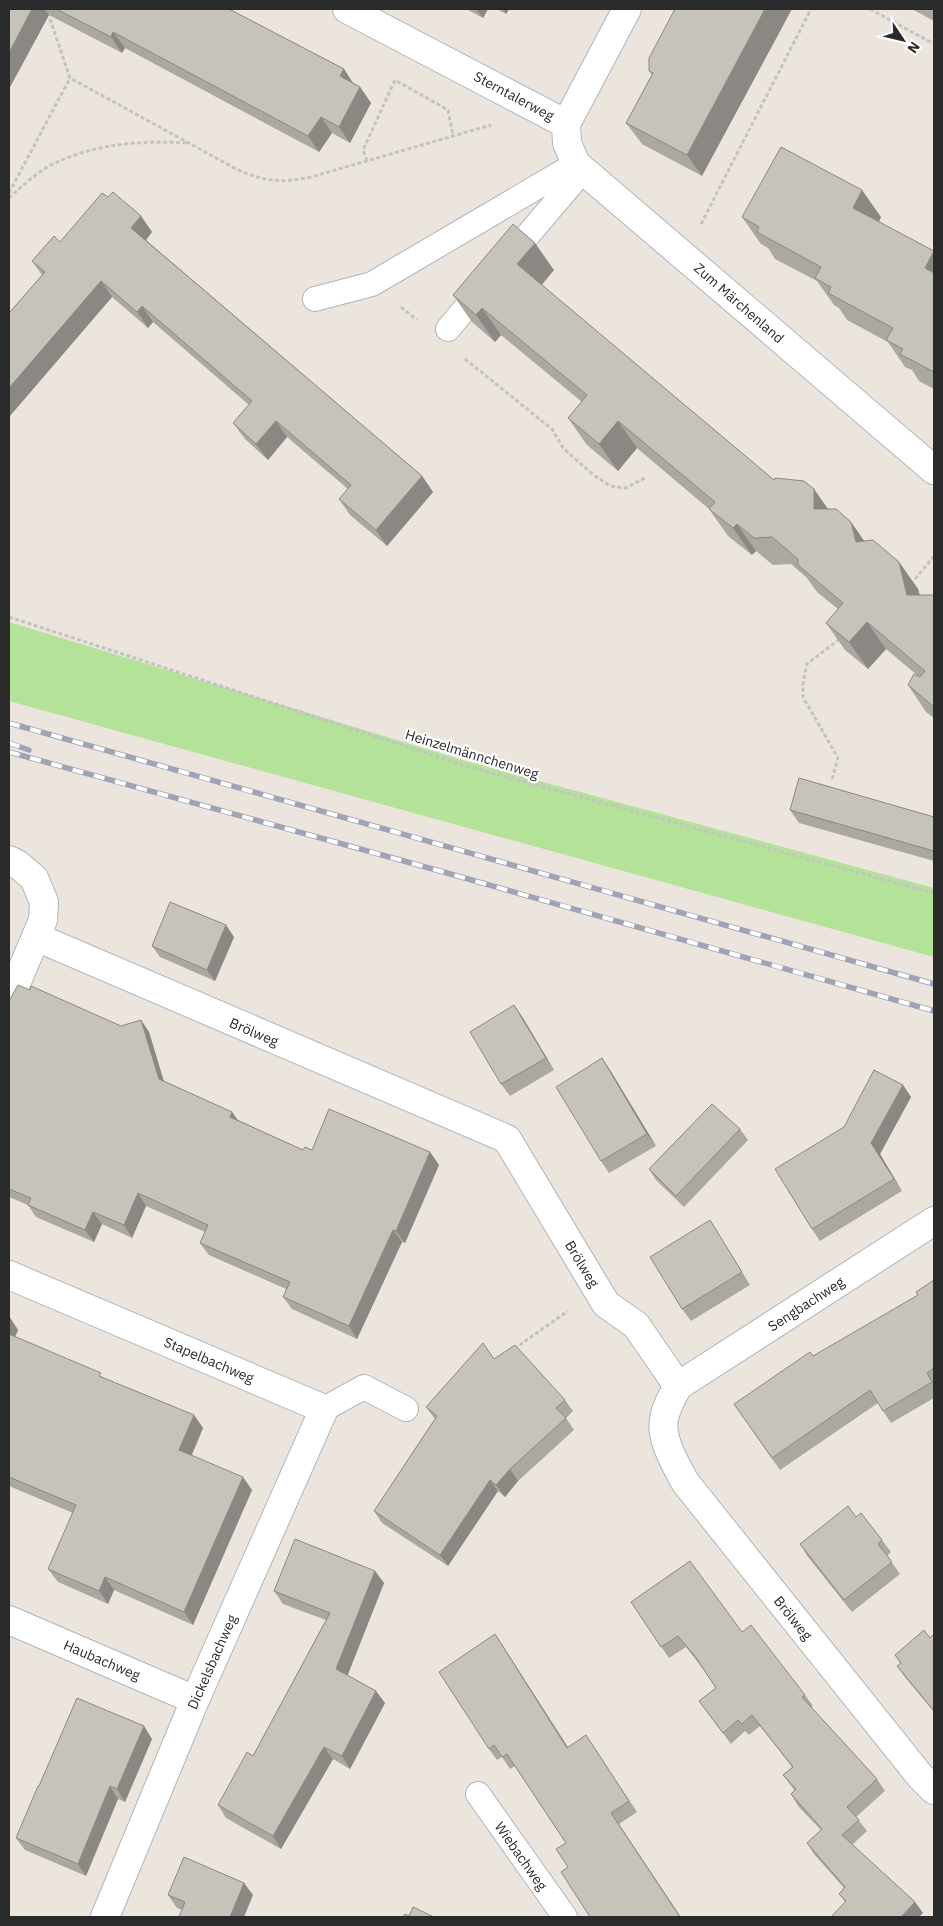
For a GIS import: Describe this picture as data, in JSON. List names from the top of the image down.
{
  "streets": {
    "street": [
      "Sterntalerweg",
      "Zum Märchenland",
      "Brölweg",
      "Sengbachweg",
      "Stapelbachweg",
      "Haubachweg",
      "Dickelsbachweg"
    ],
    "lane": ["Wiebachweg"],
    "path": ["Heinzelmännchenweg"]
  },
  "crossings": [
    ["Sterntalerweg", "Zum Märchenland"],
    ["Brölweg", "Sengbachweg"],
    ["Stapelbachweg", "Dickelsbachweg"],
    ["Haubachweg", "Dickelsbachweg"]
  ],
  "north": "bottom right"
}
